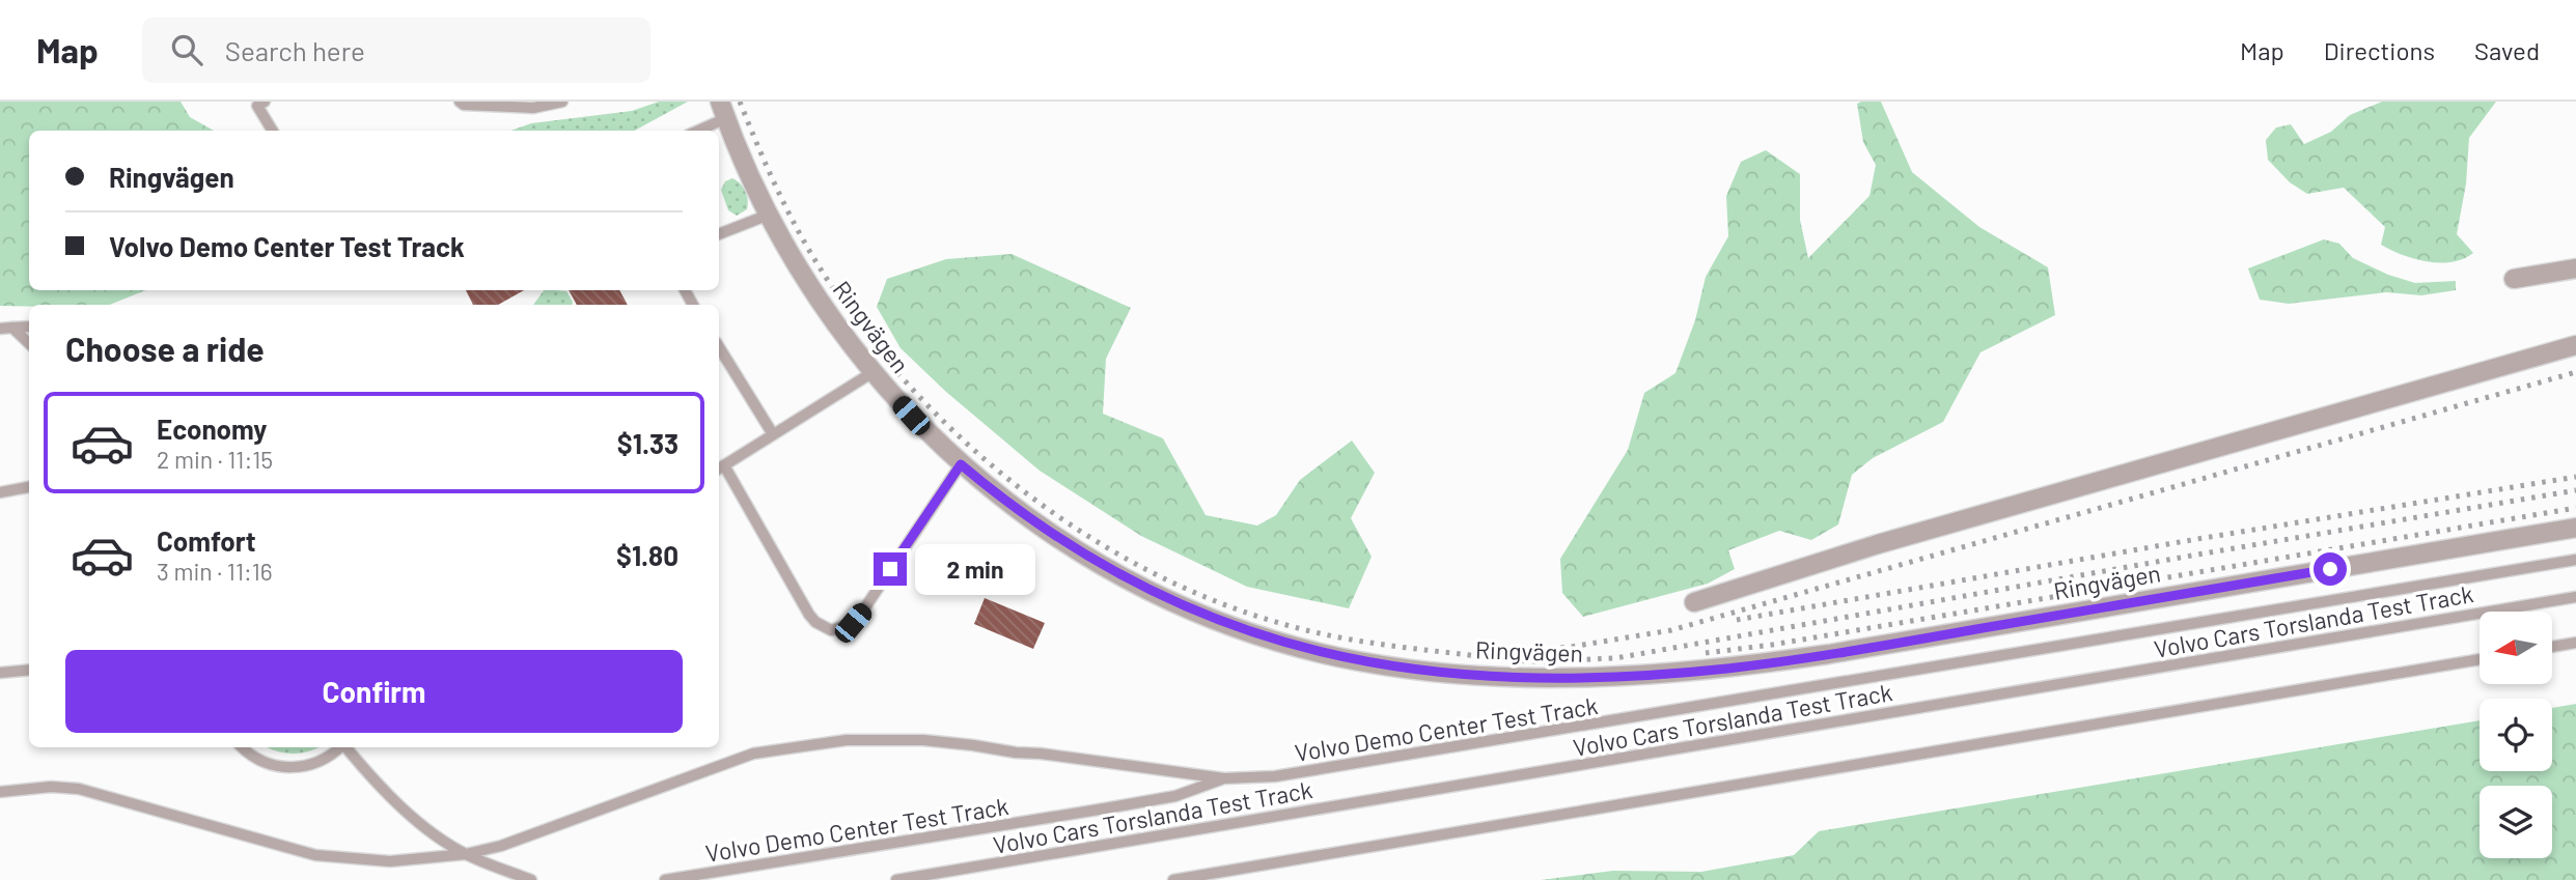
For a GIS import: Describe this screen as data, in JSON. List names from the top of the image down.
{
  "streets": {
    "street": ["Ringvägen"],
    "lane": ["Volvo Cars Torslanda Test Track", "Volvo Demo Center Test Track"]
  },
  "north": "left",
  "page": {
    "header": "Map",
    "search": "Search here",
    "nav": ["Map", "Directions", "Saved"],
    "banner": ["Ringvägen", "Volvo Demo Center Test Track"],
    "heading": "Choose a ride",
    "list": [
      {
        "name": "Economy",
        "note": "2 min · 11:15",
        "value": "$1.33"
      },
      {
        "name": "Comfort",
        "note": "3 min · 11:16",
        "value": "$1.80"
      }
    ],
    "bubble": "2 min",
    "buttons": "Confirm"
  }
}
